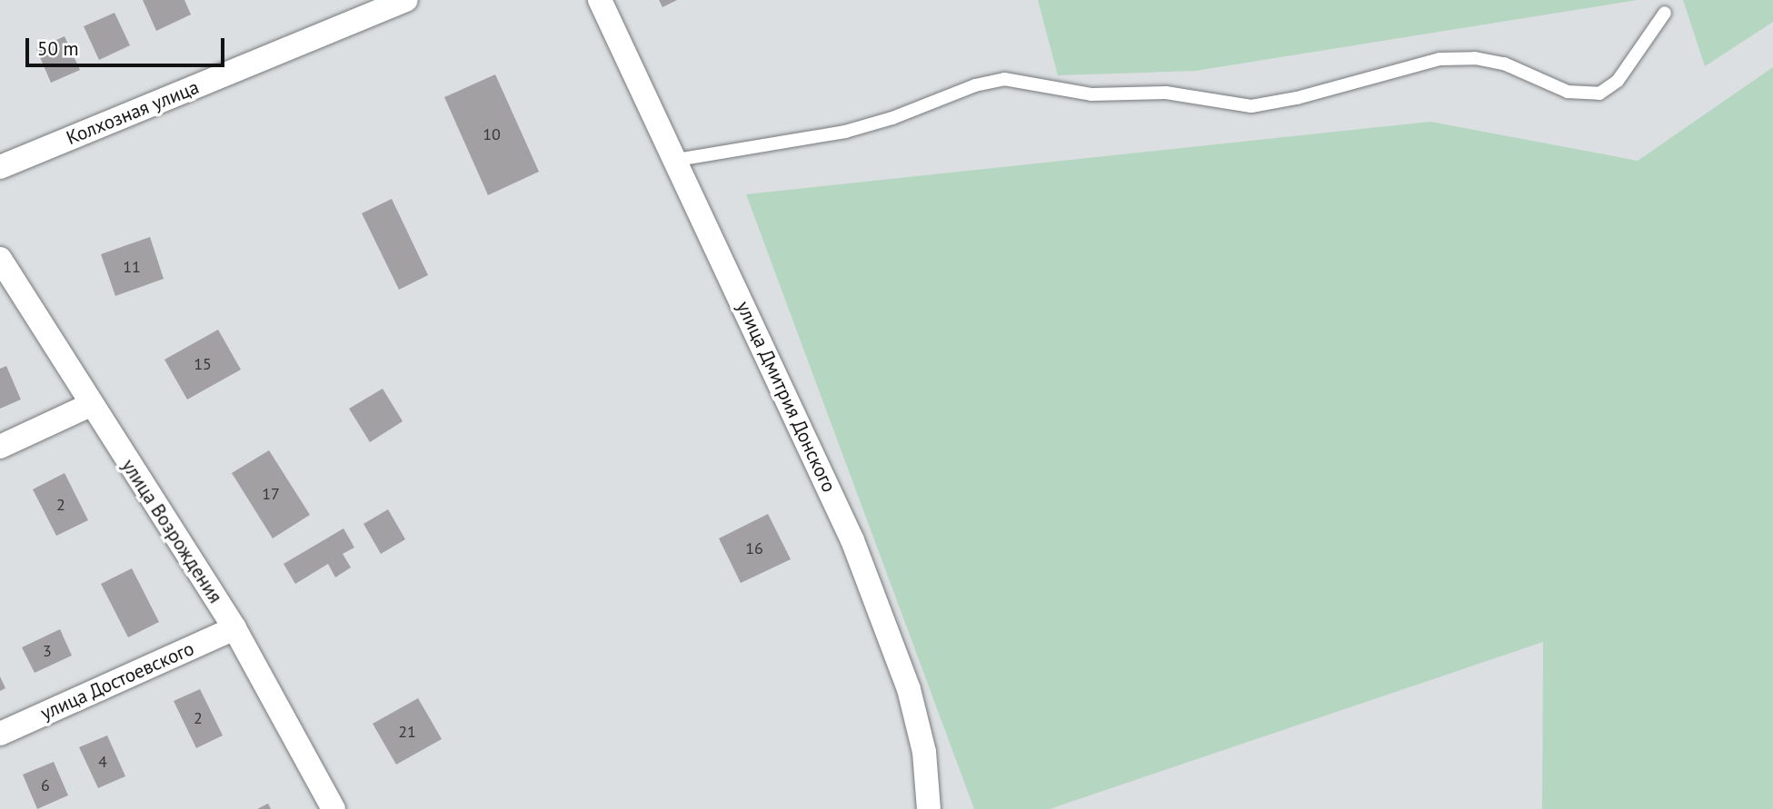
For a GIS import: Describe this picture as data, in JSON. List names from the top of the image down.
{
  "streets": {
    "street": [
      "Колхозная улица",
      "улица Дмитрия Донского",
      "улица Возрождения",
      "улица Достоевского"
    ]
  },
  "crossings": [
    ["улица Возрождения", "улица Достоевского"]
  ],
  "house_numbers": [
    "10",
    "11",
    "15",
    "17",
    "2",
    "16",
    "3",
    "2",
    "21",
    "4",
    "6"
  ],
  "scale_bar": "50 m"
}
